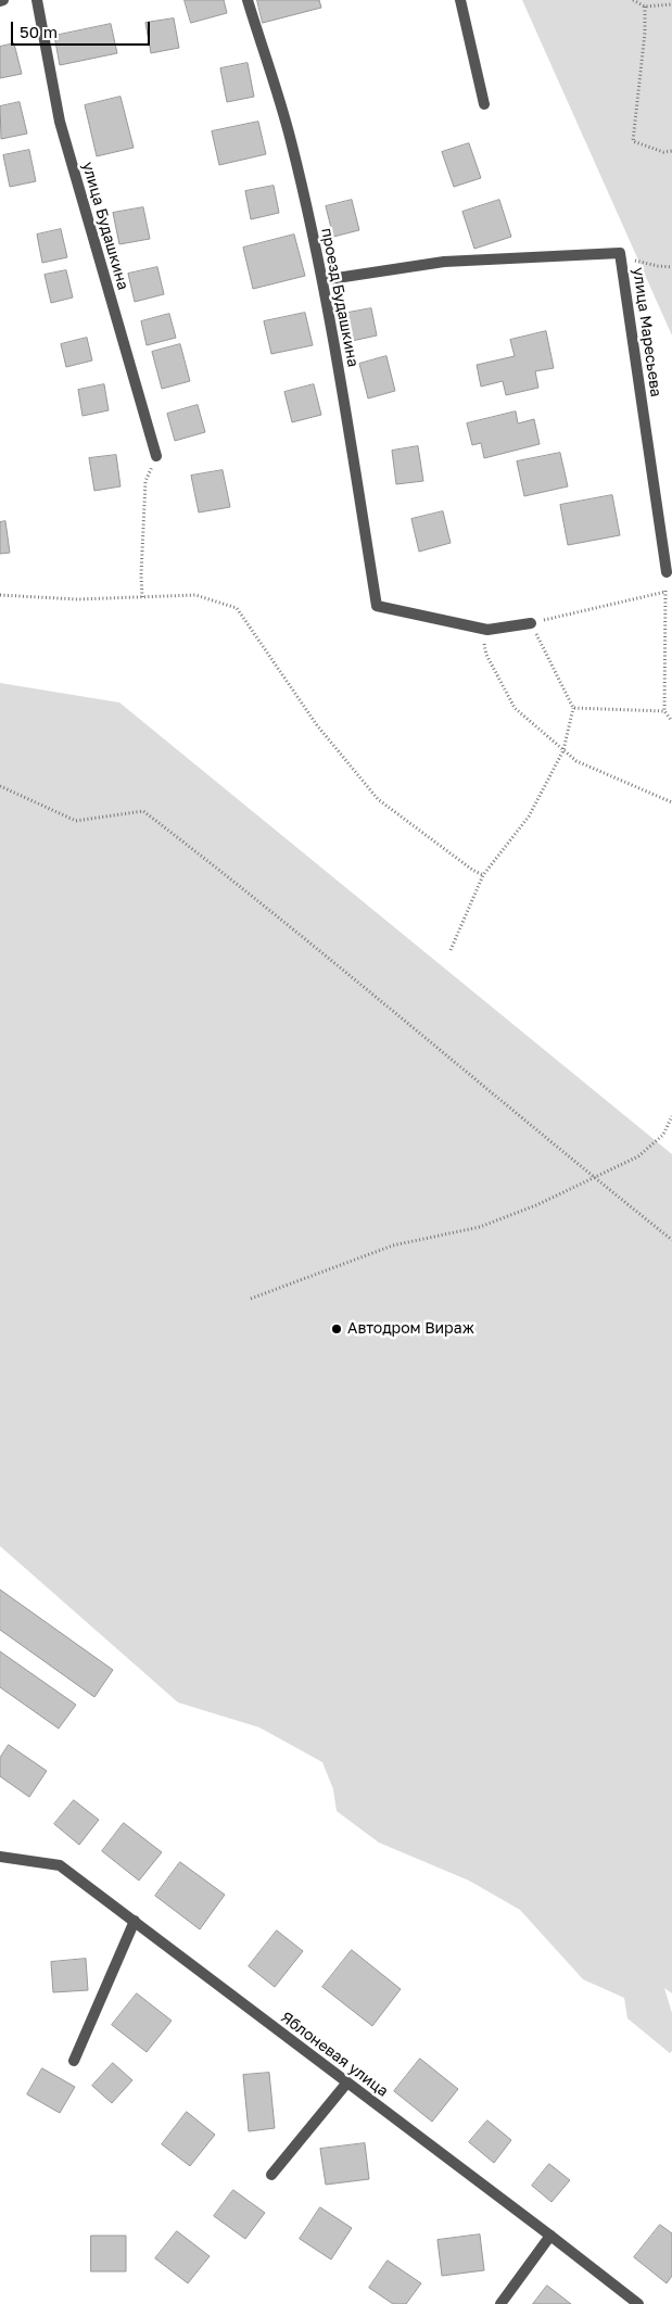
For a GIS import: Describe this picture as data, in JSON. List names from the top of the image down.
{
  "streets": {
    "street": [
      "улица Будашкина",
      "проезд Будашкина",
      "улица Маресьева",
      "Яблоневая улица"
    ]
  },
  "places": ["Автодром Вираж"],
  "scale_bar": "50 m"
}
